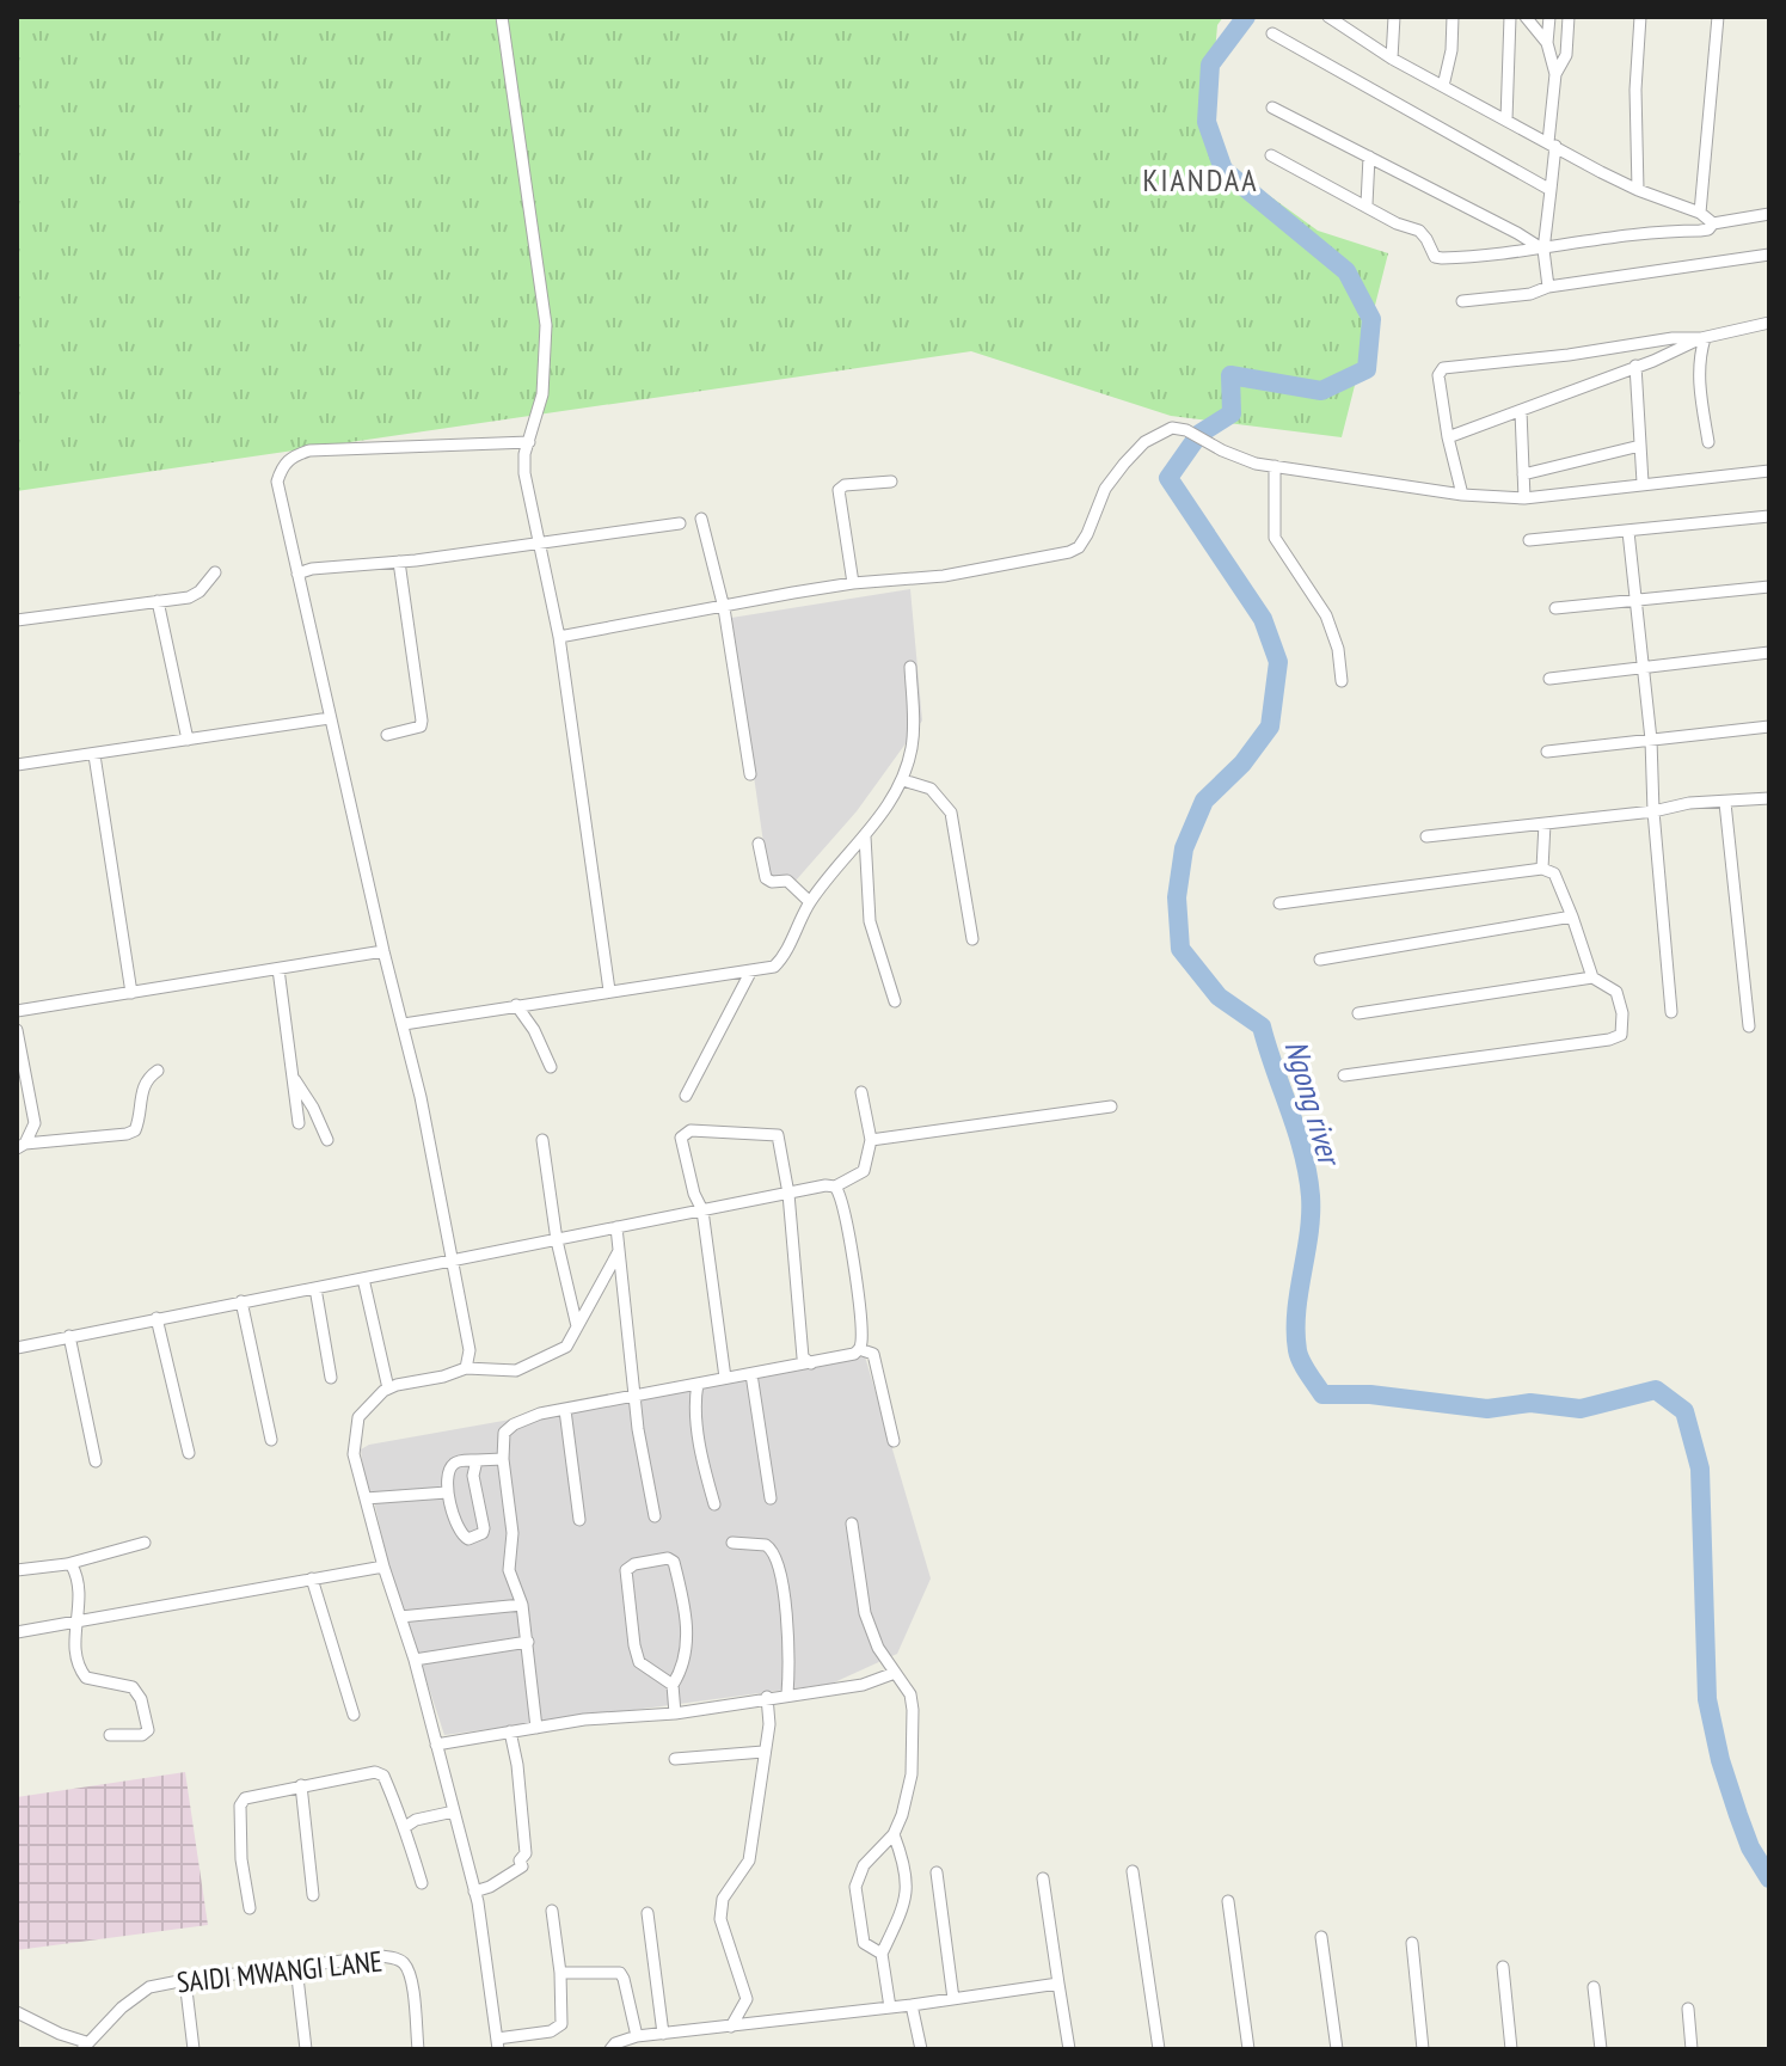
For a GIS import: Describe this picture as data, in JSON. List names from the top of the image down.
{
  "streets": {
    "street": ["SAIDI MWANGI LANE"]
  },
  "districts": ["KIANDAA"],
  "water": ["Ngong river"]
}
